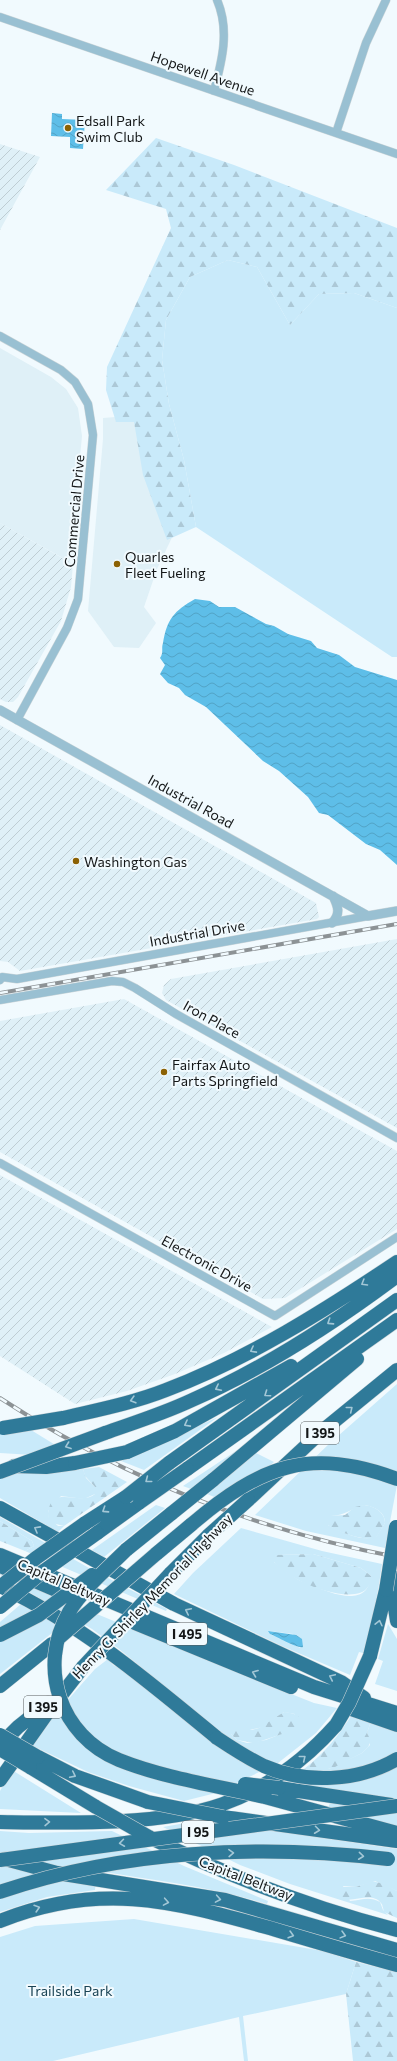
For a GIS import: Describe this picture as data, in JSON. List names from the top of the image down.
{
  "streets": {
    "highway": [
      "I 395",
      "Capital Beltway",
      "Henry G. Shirley Memorial Highway",
      "I 495",
      "I 95"
    ],
    "street": [
      "Hopewell Avenue",
      "Commercial Drive",
      "Industrial Road",
      "Industrial Drive",
      "Iron Place",
      "Electronic Drive"
    ]
  },
  "crossings": [
    ["Commercial Drive", "Industrial Road"],
    ["Industrial Road", "Industrial Drive"]
  ],
  "parks": ["Trailside Park"],
  "places": [
    "Edsall Park Swim Club",
    "Quarles Fleet Fueling",
    "Washington Gas",
    "Fairfax Auto Parts Springfield"
  ]
}
